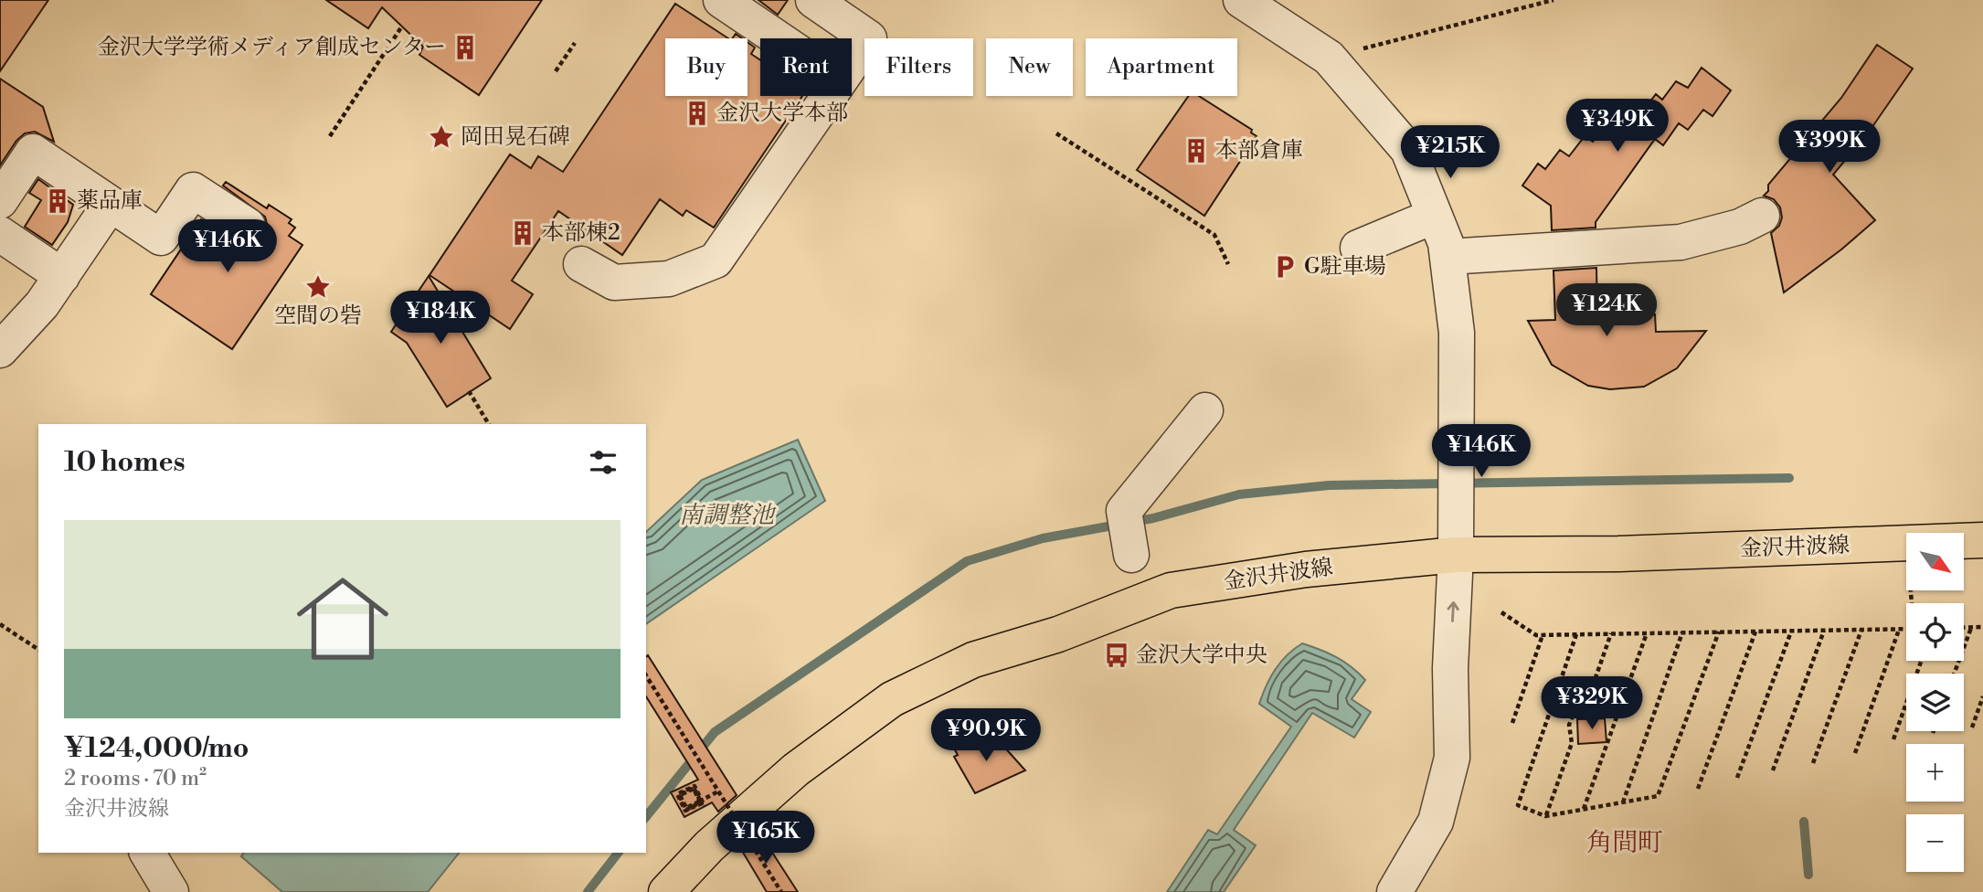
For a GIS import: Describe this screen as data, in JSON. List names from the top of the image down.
{
  "streets": {
    "main road": ["金沢井波線"]
  },
  "districts": ["角間町"],
  "water": ["南調整池"],
  "places": {
    "building": [
      "金沢大学学術メディア創成センター",
      "金沢大学本部",
      "本部倉庫",
      "薬品庫",
      "本部棟2"
    ],
    "place": ["岡田晃石碑", "空間の砦"],
    "parking": ["G駐車場"],
    "bus stop": ["金沢大学中央"]
  },
  "north": "bottom right",
  "page": {
    "chip": [
      "Buy",
      "Rent",
      "Filters",
      "New",
      "Apartment"
    ],
    "price": [
      "¥349K",
      "¥399K",
      "¥215K",
      "¥146K",
      "¥124K",
      "¥184K",
      "¥146K",
      "¥329K",
      "¥90.9K",
      "¥165K"
    ],
    "heading": "10 homes",
    "list": [
      {
        "name": "¥124,000/mo",
        "note": "2 rooms · 70 m² · 金沢井波線"
      }
    ],
    "map_buttons": ["+", "−"]
  }
}
